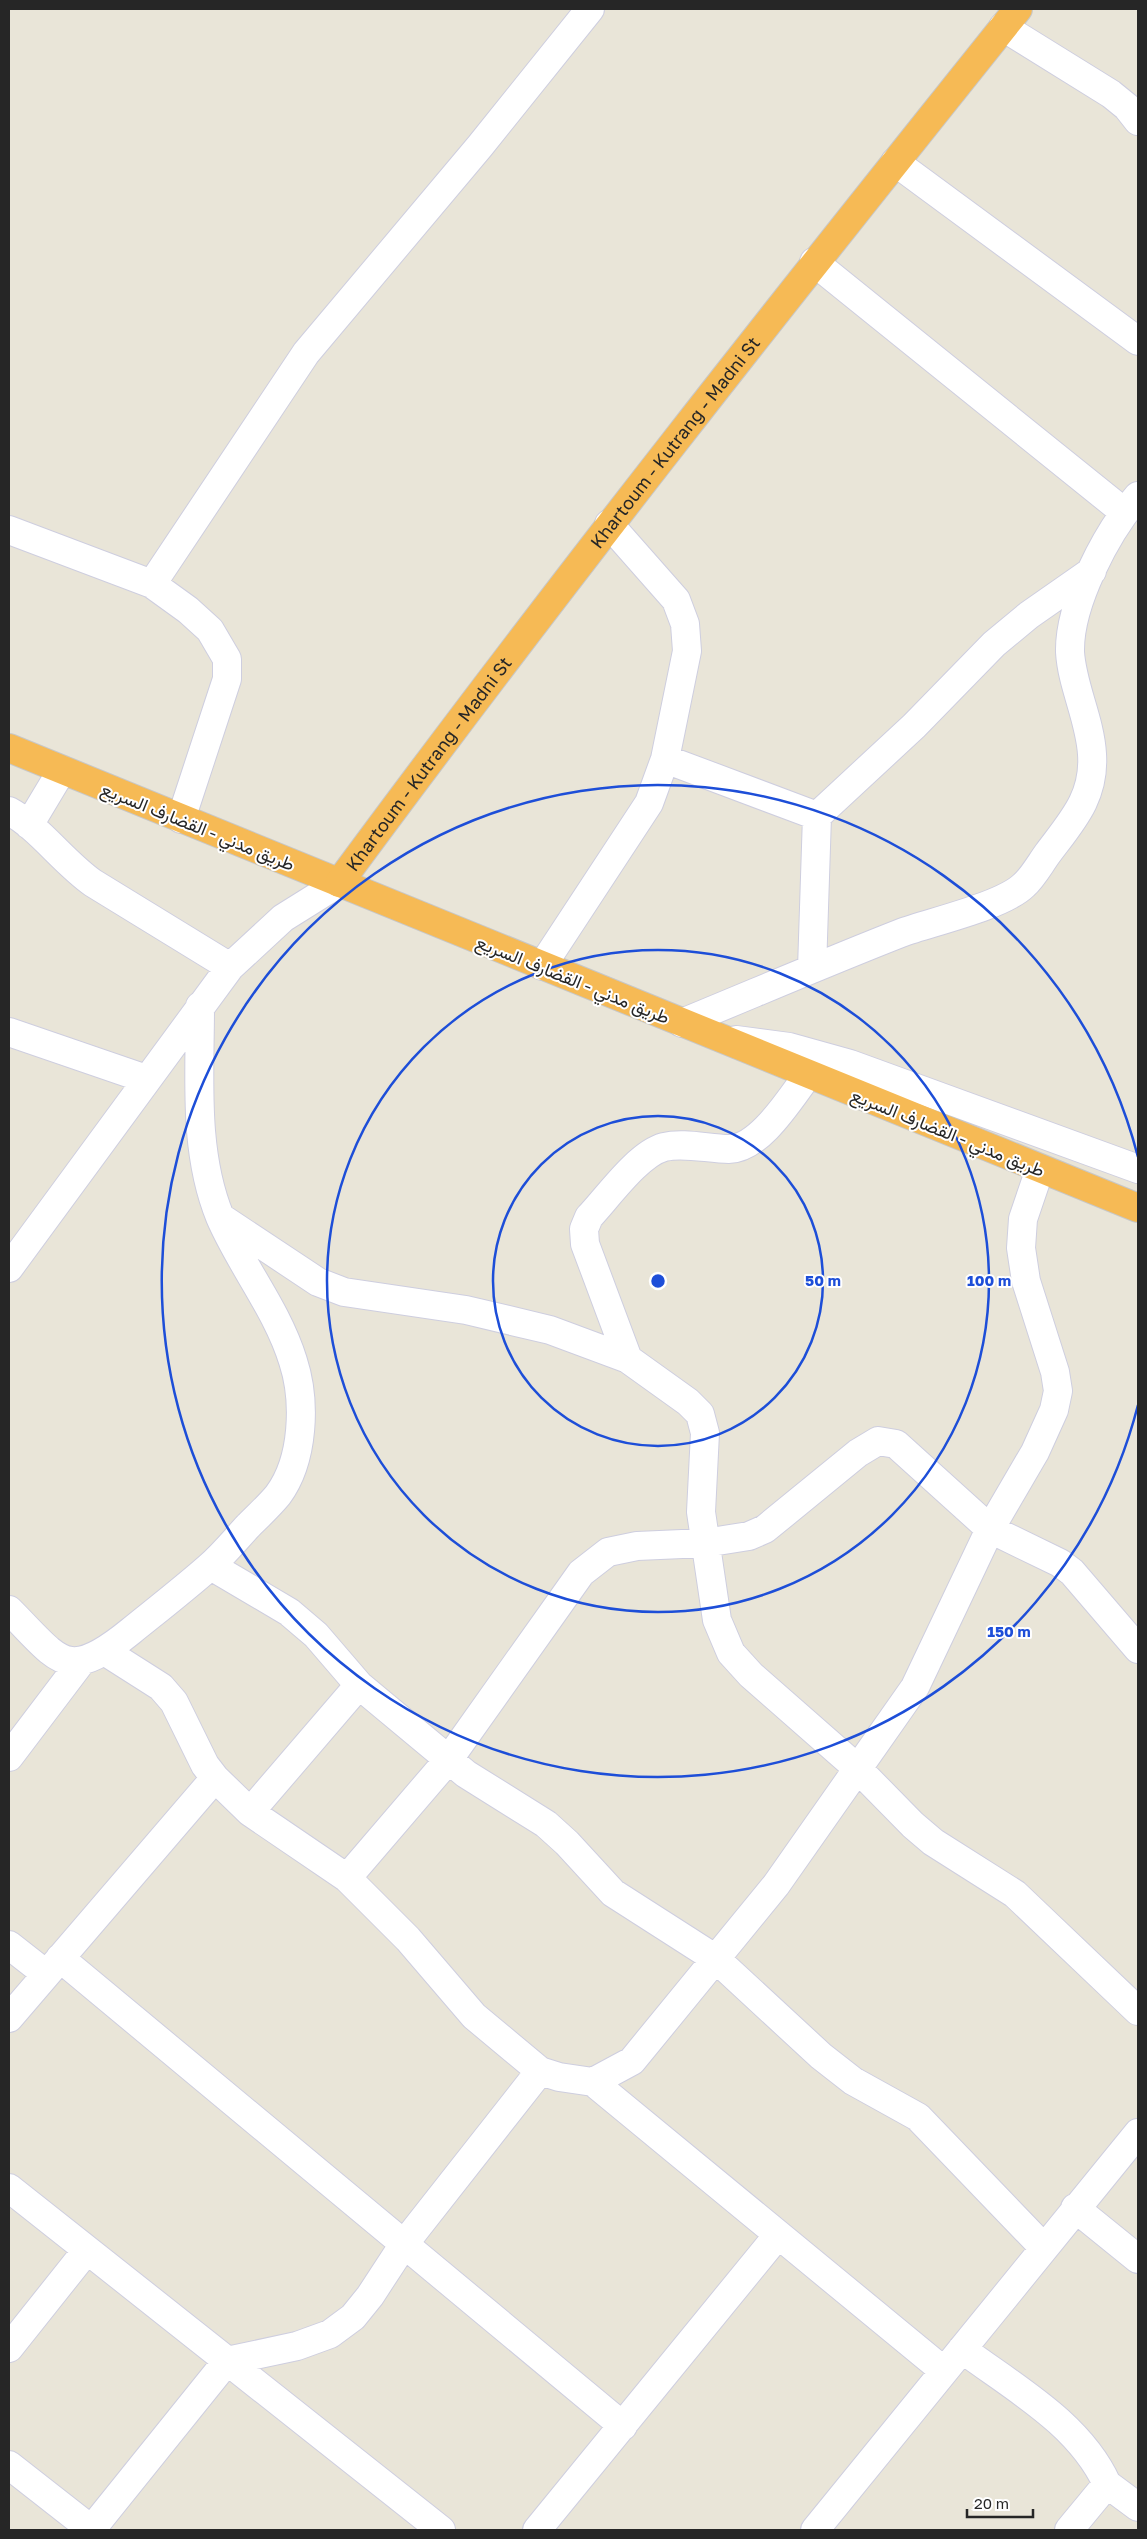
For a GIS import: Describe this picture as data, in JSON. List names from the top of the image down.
{
  "streets": {
    "highway": ["Khartoum - Kutrang - Madni St", "طريق مدني - القضارف السريع"]
  },
  "crossings": [
    ["Khartoum - Kutrang - Madni St", "طريق مدني - القضارف السريع"]
  ],
  "scale_bar": "20 m",
  "rings": ["50 m", "100 m", "150 m"]
}
